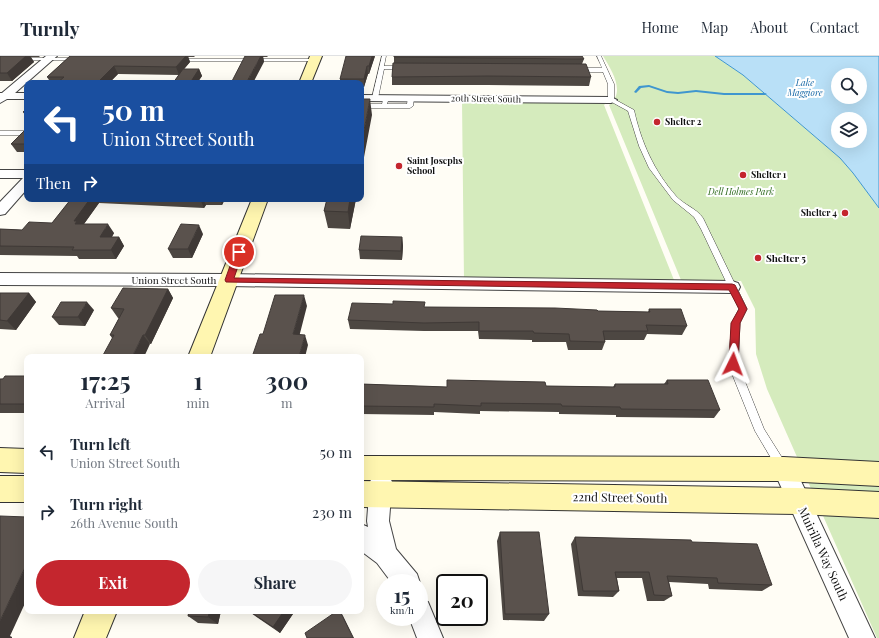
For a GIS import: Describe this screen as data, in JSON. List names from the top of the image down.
{
  "streets": {
    "street": [
      "20th Street South",
      "Union Street South",
      "22nd Street South",
      "Muirilla Way South"
    ]
  },
  "crossings": [
    ["22nd Street South", "Muirilla Way South"]
  ],
  "water": ["Lake Maggiore"],
  "parks": ["Dell Holmes Park"],
  "places": [
    "Shelter 2",
    "Saint Josephs School",
    "Shelter 1",
    "Shelter 4",
    "Shelter 5"
  ],
  "page": {
    "header": "Turnly",
    "nav": [
      "Home",
      "Map",
      "About",
      "Contact"
    ],
    "turn": ["50 m", "Union Street South"],
    "then": "Then",
    "eta": [
      "17:25",
      "Arrival",
      "1",
      "min",
      "300",
      "m"
    ],
    "list": [
      {
        "name": "Turn left",
        "note": "Union Street South",
        "value": "50 m"
      },
      {
        "name": "Turn right",
        "note": "26th Avenue South",
        "value": "230 m"
      }
    ],
    "buttons": ["Exit", "Share"],
    "speed": "15 km/h",
    "limit": "20"
  }
}
